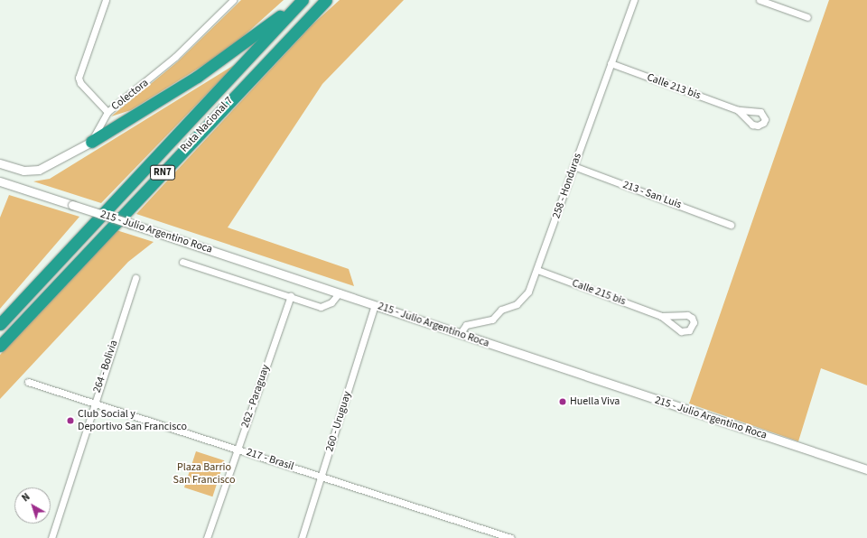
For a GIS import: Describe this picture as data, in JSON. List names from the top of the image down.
{
  "streets": {
    "highway": ["Ruta Nacional 7", "RN7"],
    "street": [
      "Calle 213 bis",
      "Colectora",
      "258 - Honduras",
      "213 - San Luis",
      "215 - Julio Argentino Roca",
      "Calle 215 bis",
      "264 - Bolivia",
      "262 - Paraguay",
      "260 - Uruguay",
      "217 - Brasil"
    ]
  },
  "crossings": [
    ["Calle 213 bis", "258 - Honduras"],
    ["258 - Honduras", "213 - San Luis"],
    ["258 - Honduras", "215 - Julio Argentino Roca"],
    ["258 - Honduras", "Calle 215 bis"],
    ["215 - Julio Argentino Roca", "260 - Uruguay"],
    ["264 - Bolivia", "217 - Brasil"],
    ["262 - Paraguay", "217 - Brasil"],
    ["260 - Uruguay", "217 - Brasil"]
  ],
  "parks": ["Plaza Barrio San Francisco"],
  "places": ["Huella Viva", "Club Social y Deportivo San Francisco"],
  "north": "top left"
}
